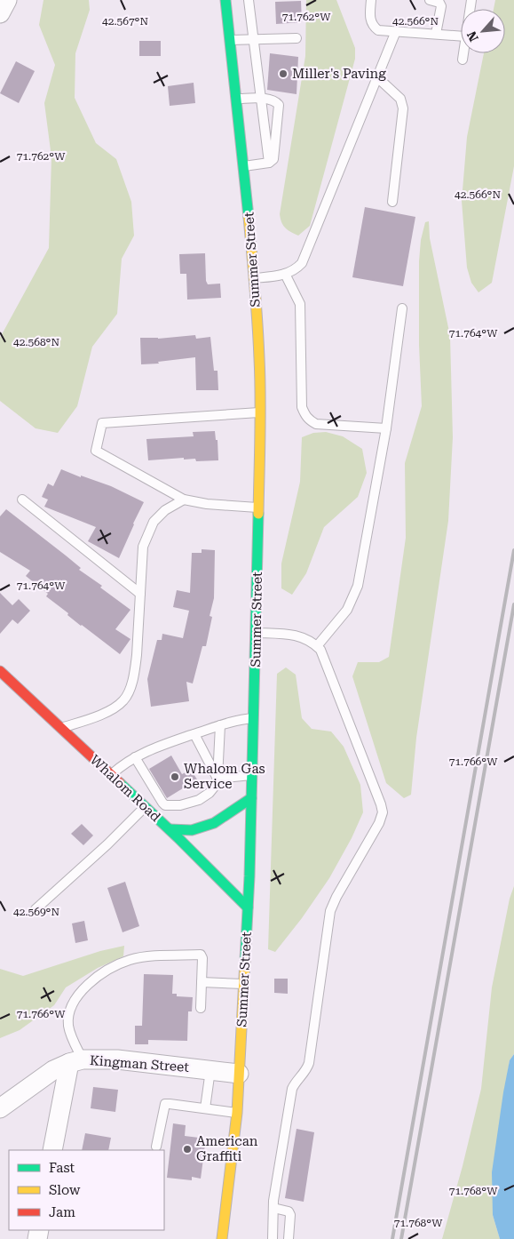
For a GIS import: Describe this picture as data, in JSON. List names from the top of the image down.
{
  "streets": {
    "main road": ["Summer Street", "Whalom Road"],
    "street": ["Kingman Street"]
  },
  "crossings": [
    ["Summer Street", "Whalom Road"],
    ["Summer Street", "Kingman Street"]
  ],
  "places": ["Miller's Paving", "Whalom Gas Service", "American Graffiti"],
  "legend": ["Fast", "Slow", "Jam"],
  "north": "bottom left",
  "coordinates": [
    "71.762°W",
    "42.567°N",
    "42.566°N",
    "71.764°W",
    "42.568°N",
    "71.766°W",
    "42.569°N",
    "71.768°W"
  ]
}
